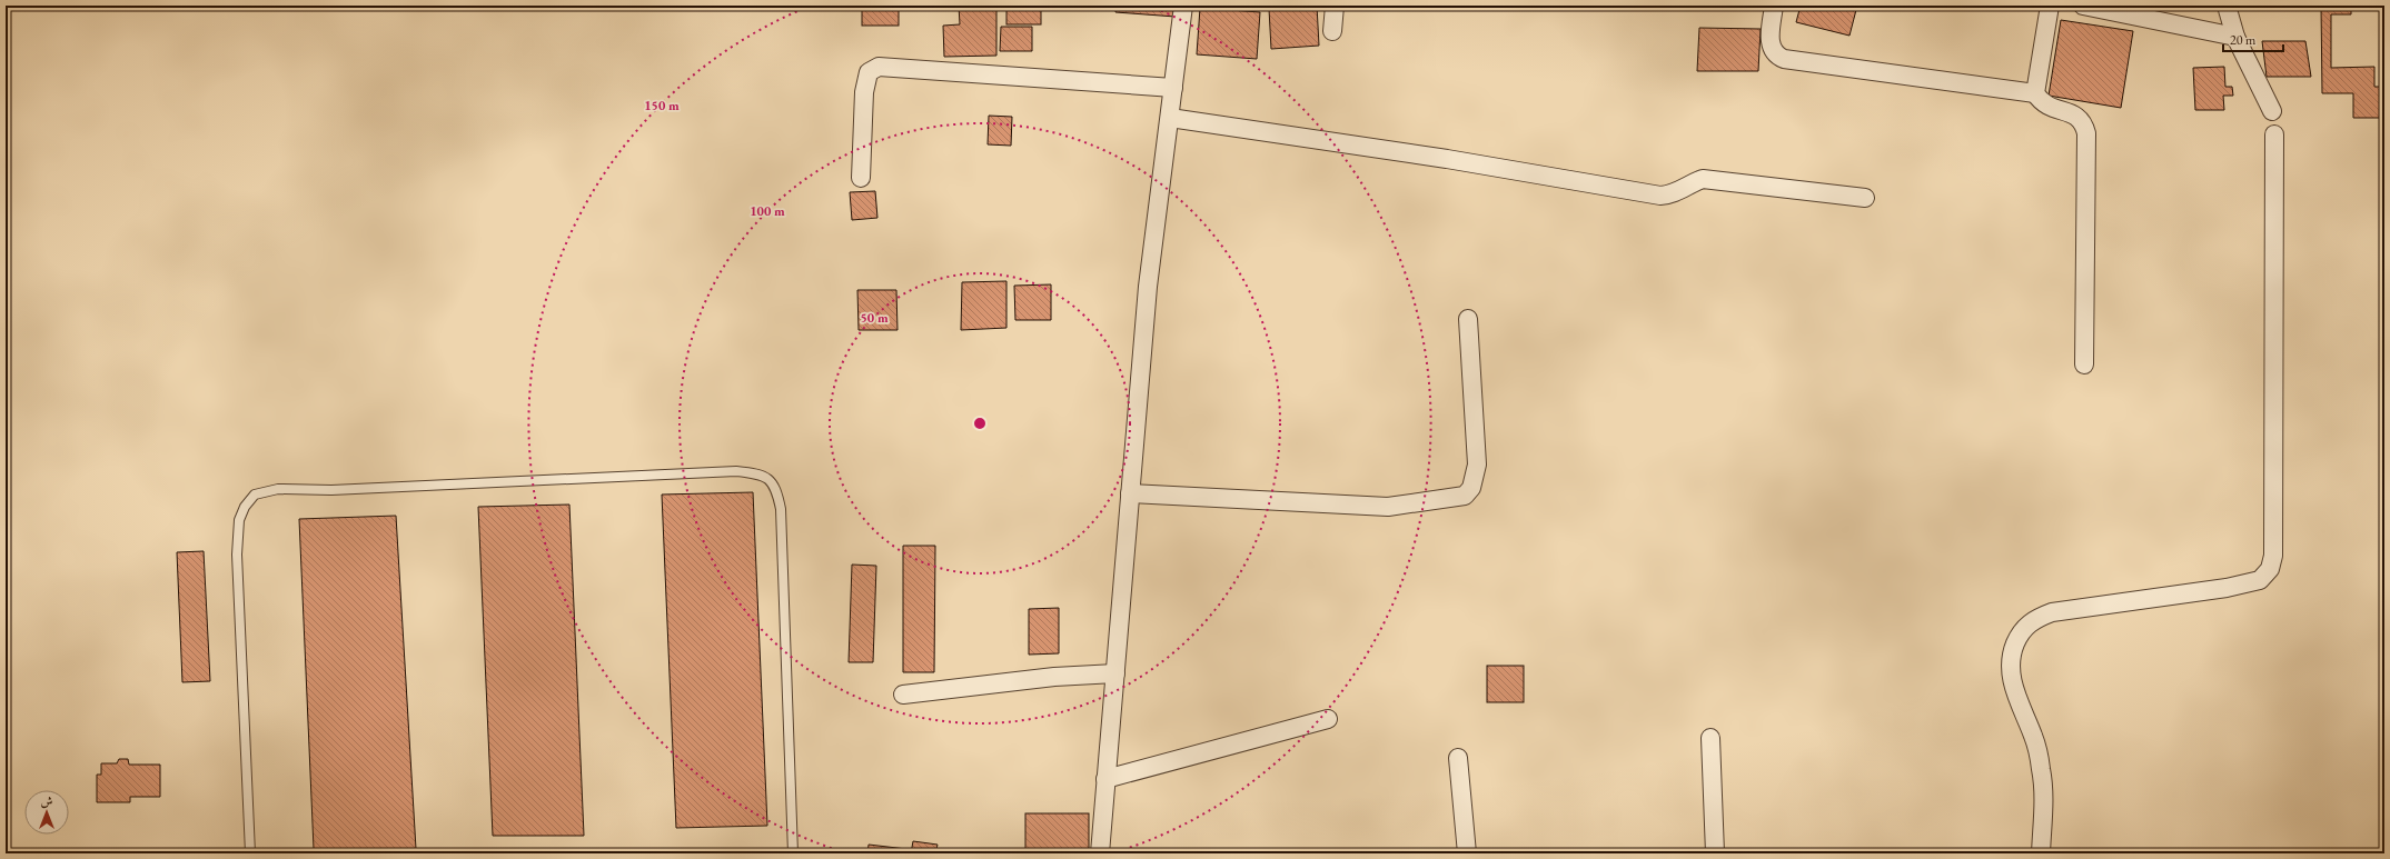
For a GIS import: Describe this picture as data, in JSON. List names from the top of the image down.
{
  "scale_bar": "20 m",
  "north": "top",
  "rings": ["150 m", "100 m", "50 m"]
}
